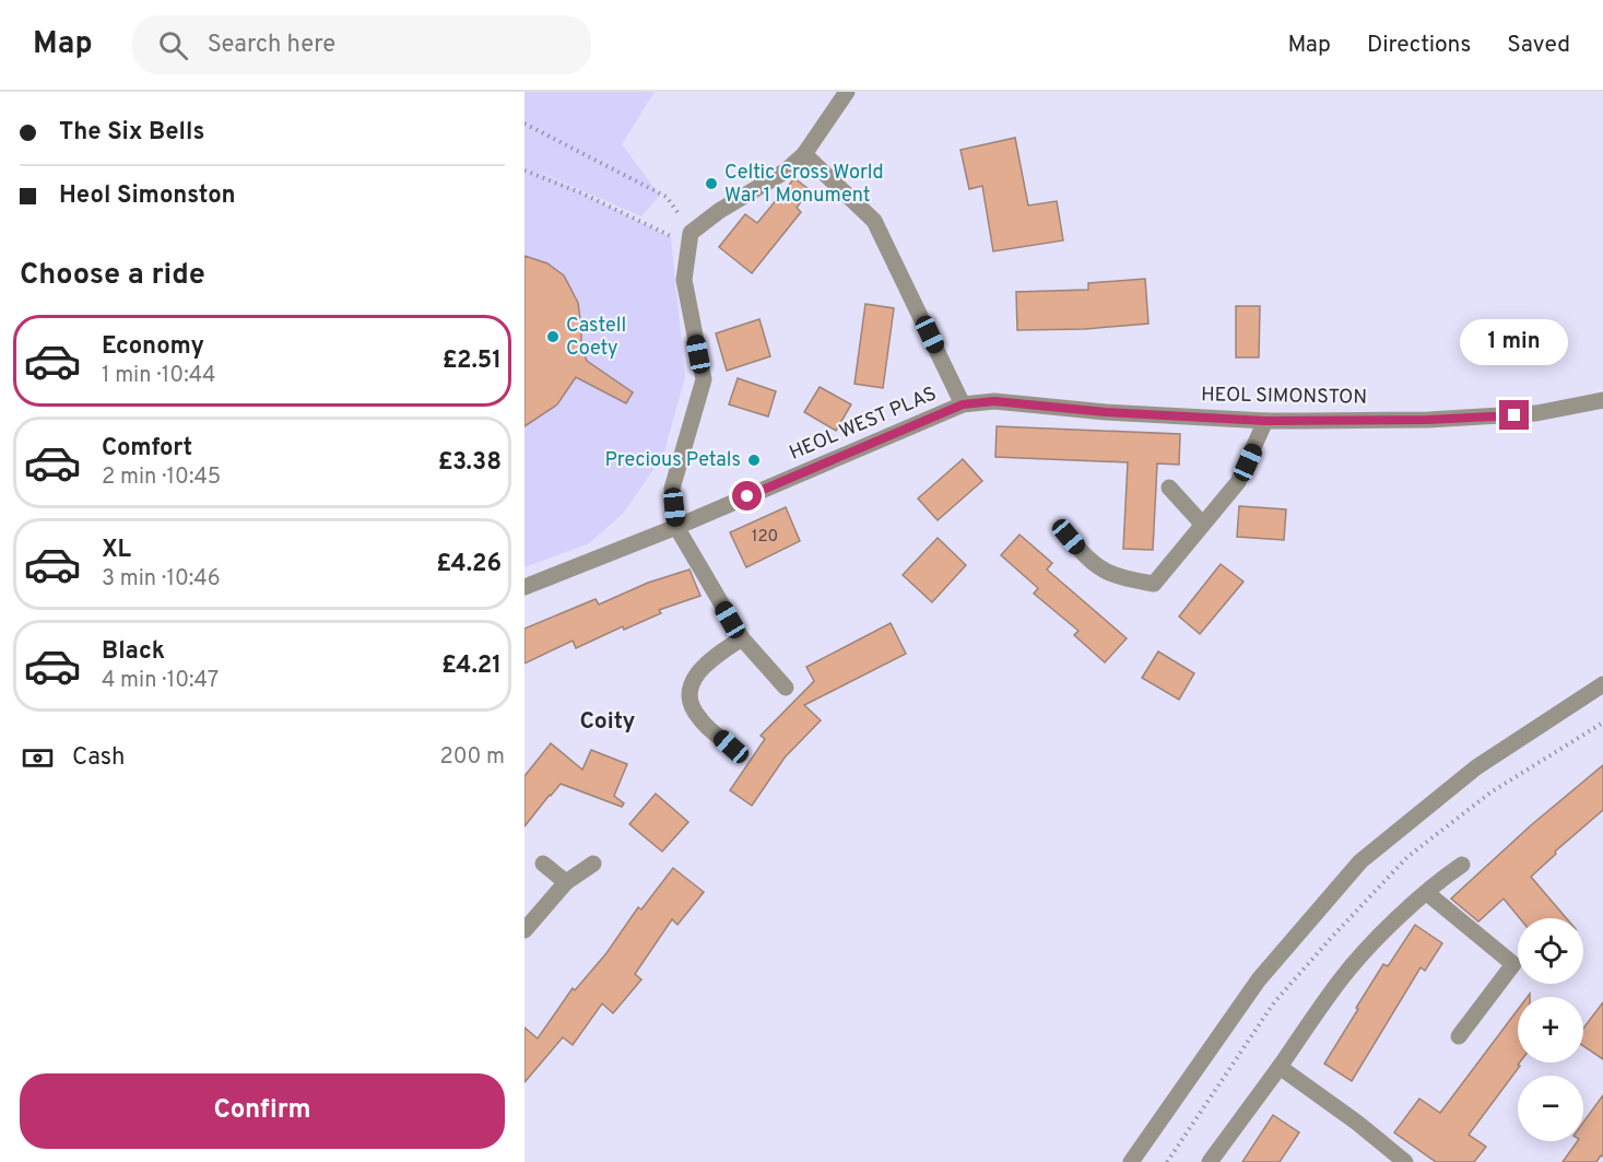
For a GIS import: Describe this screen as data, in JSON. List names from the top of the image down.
{
  "streets": {
    "street": ["HEOL SIMONSTON", "HEOL WEST PLAS"]
  },
  "crossings": [
    ["HEOL SIMONSTON", "HEOL WEST PLAS"]
  ],
  "districts": ["Coity"],
  "places": ["Celtic Cross World War 1 Monument", "Castell Coety", "Precious Petals"],
  "house_numbers": ["120"],
  "page": {
    "header": "Map",
    "search": "Search here",
    "nav": ["Map", "Directions", "Saved"],
    "banner": ["The Six Bells", "Heol Simonston"],
    "heading": "Choose a ride",
    "list": [
      {
        "name": "Economy",
        "note": "1 min · 10:44",
        "value": "£2.51"
      },
      {
        "name": "Comfort",
        "note": "2 min · 10:45",
        "value": "£3.38"
      },
      {
        "name": "XL",
        "note": "3 min · 10:46",
        "value": "£4.26"
      },
      {
        "name": "Black",
        "note": "4 min · 10:47",
        "value": "£4.21"
      }
    ],
    "bubble": "1 min",
    "pay": ["Cash", "200 m"],
    "map_buttons": ["+", "−"],
    "buttons": "Confirm"
  }
}
